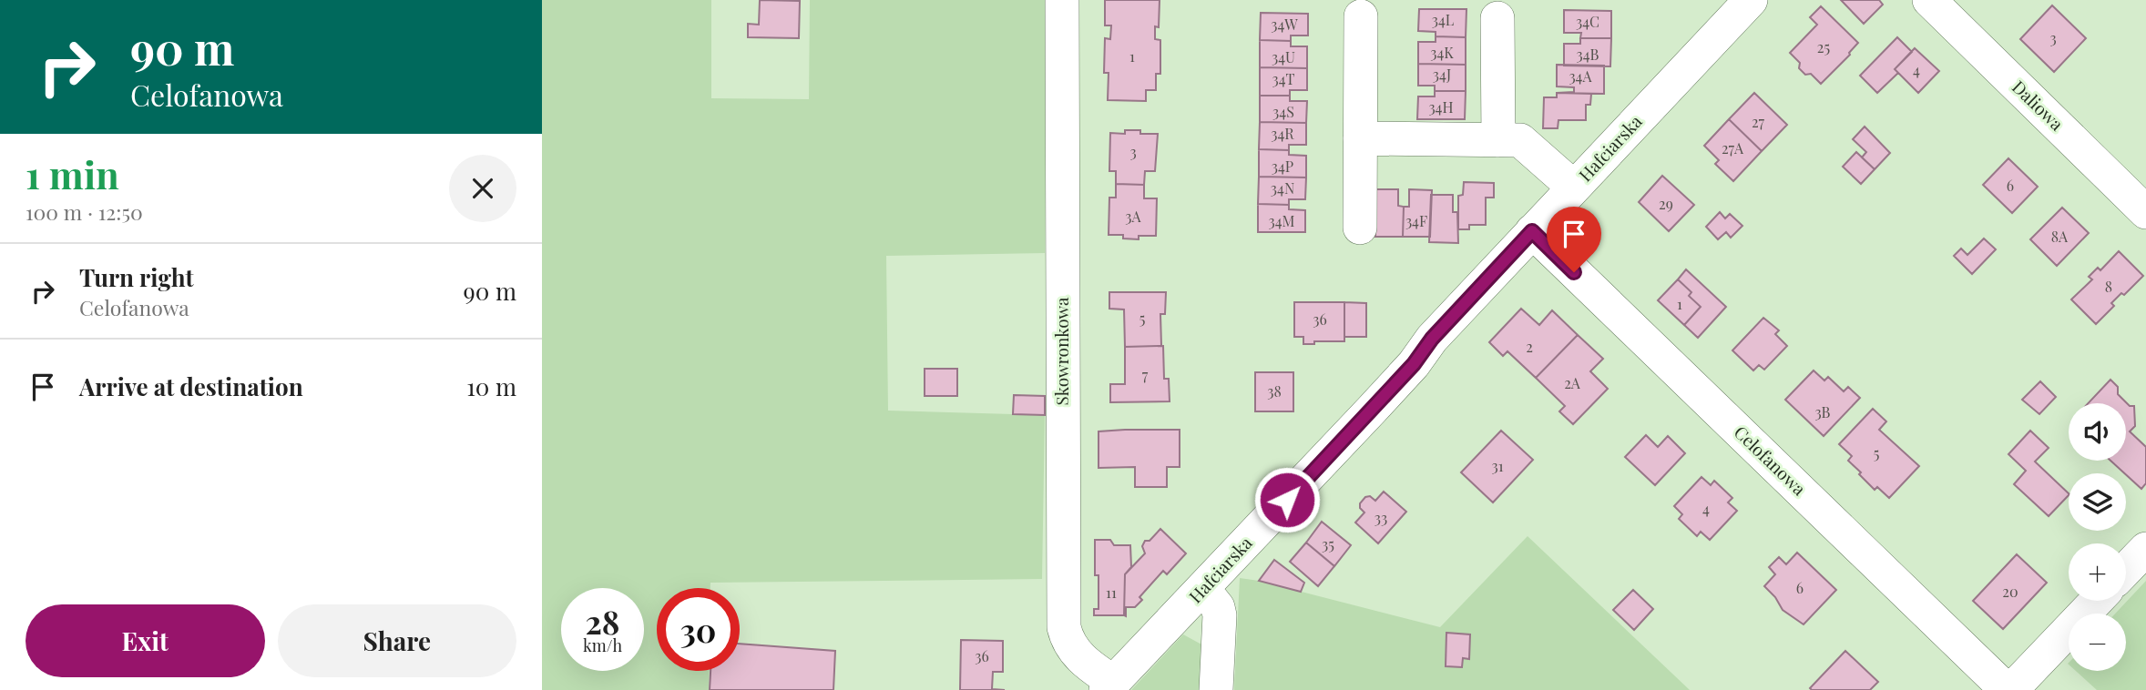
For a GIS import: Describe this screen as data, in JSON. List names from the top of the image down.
{
  "streets": {
    "street": [
      "Daliowa",
      "Hafciarska",
      "Skowronkowa",
      "Celofanowa"
    ]
  },
  "crossings": [
    ["Hafciarska", "Skowronkowa"],
    ["Hafciarska", "Celofanowa"]
  ],
  "house_numbers": [
    "34L",
    "34C",
    "34W",
    "3",
    "25",
    "34K",
    "34B",
    "1",
    "34U",
    "4",
    "34J",
    "34A",
    "34T",
    "34H",
    "34S",
    "27",
    "34R",
    "27A",
    "3",
    "34P",
    "6",
    "34N",
    "29",
    "3A",
    "34M",
    "34F",
    "8A",
    "8",
    "1",
    "5",
    "36",
    "2",
    "7",
    "2A",
    "38",
    "3B",
    "5",
    "31",
    "4",
    "33",
    "35",
    "6",
    "20",
    "11",
    "36"
  ],
  "page": {
    "turn": ["90 m", "Celofanowa"],
    "heading": ["1 min", "100 m · 12:50"],
    "list": [
      {
        "name": "Turn right",
        "note": "Celofanowa",
        "value": "90 m"
      },
      {
        "name": "Arrive at destination",
        "value": "10 m"
      }
    ],
    "map_buttons": ["+", "−"],
    "speed": "28 km/h",
    "limit": "30",
    "buttons": ["Exit", "Share"]
  }
}
